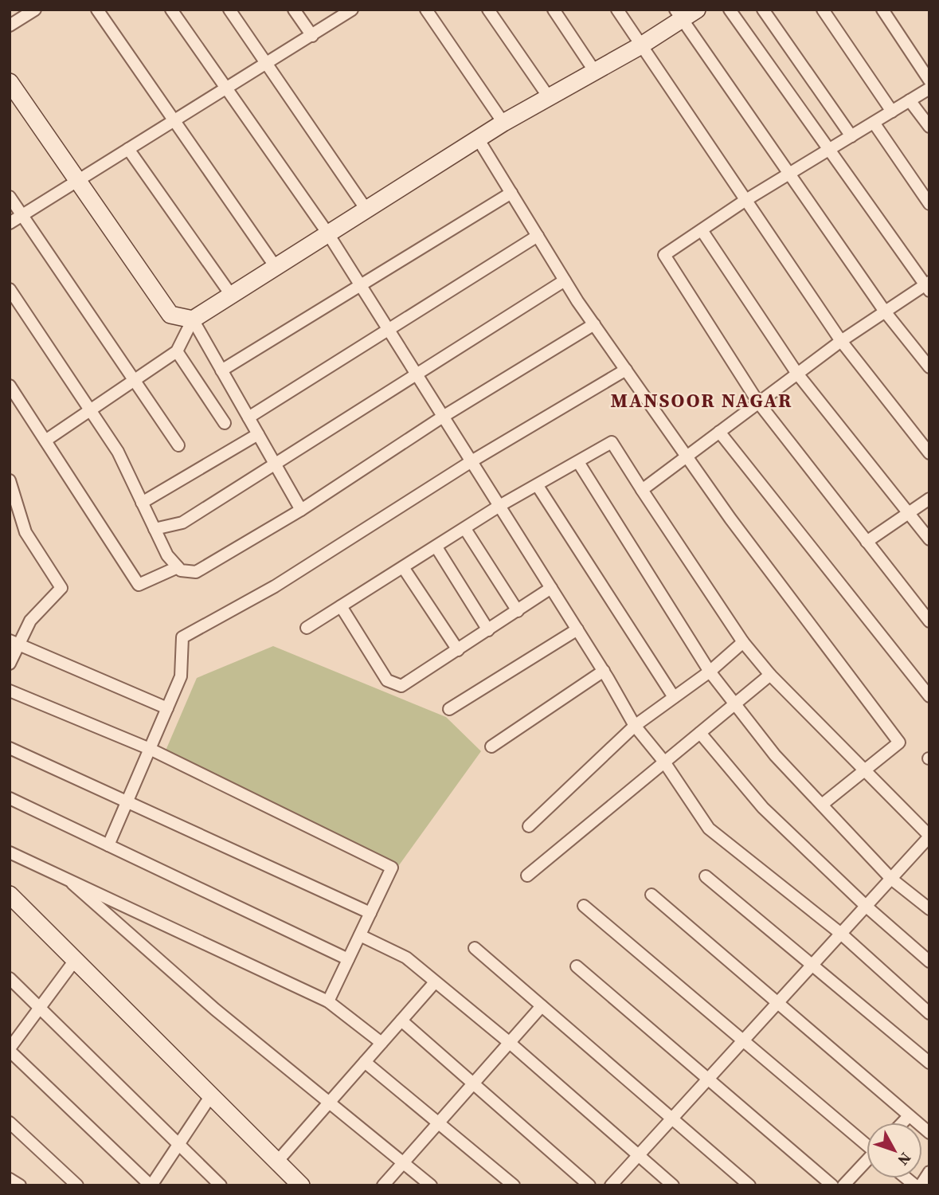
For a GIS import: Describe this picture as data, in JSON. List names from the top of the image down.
{
  "districts": ["MANSOOR NAGAR"],
  "north": "bottom right"
}
